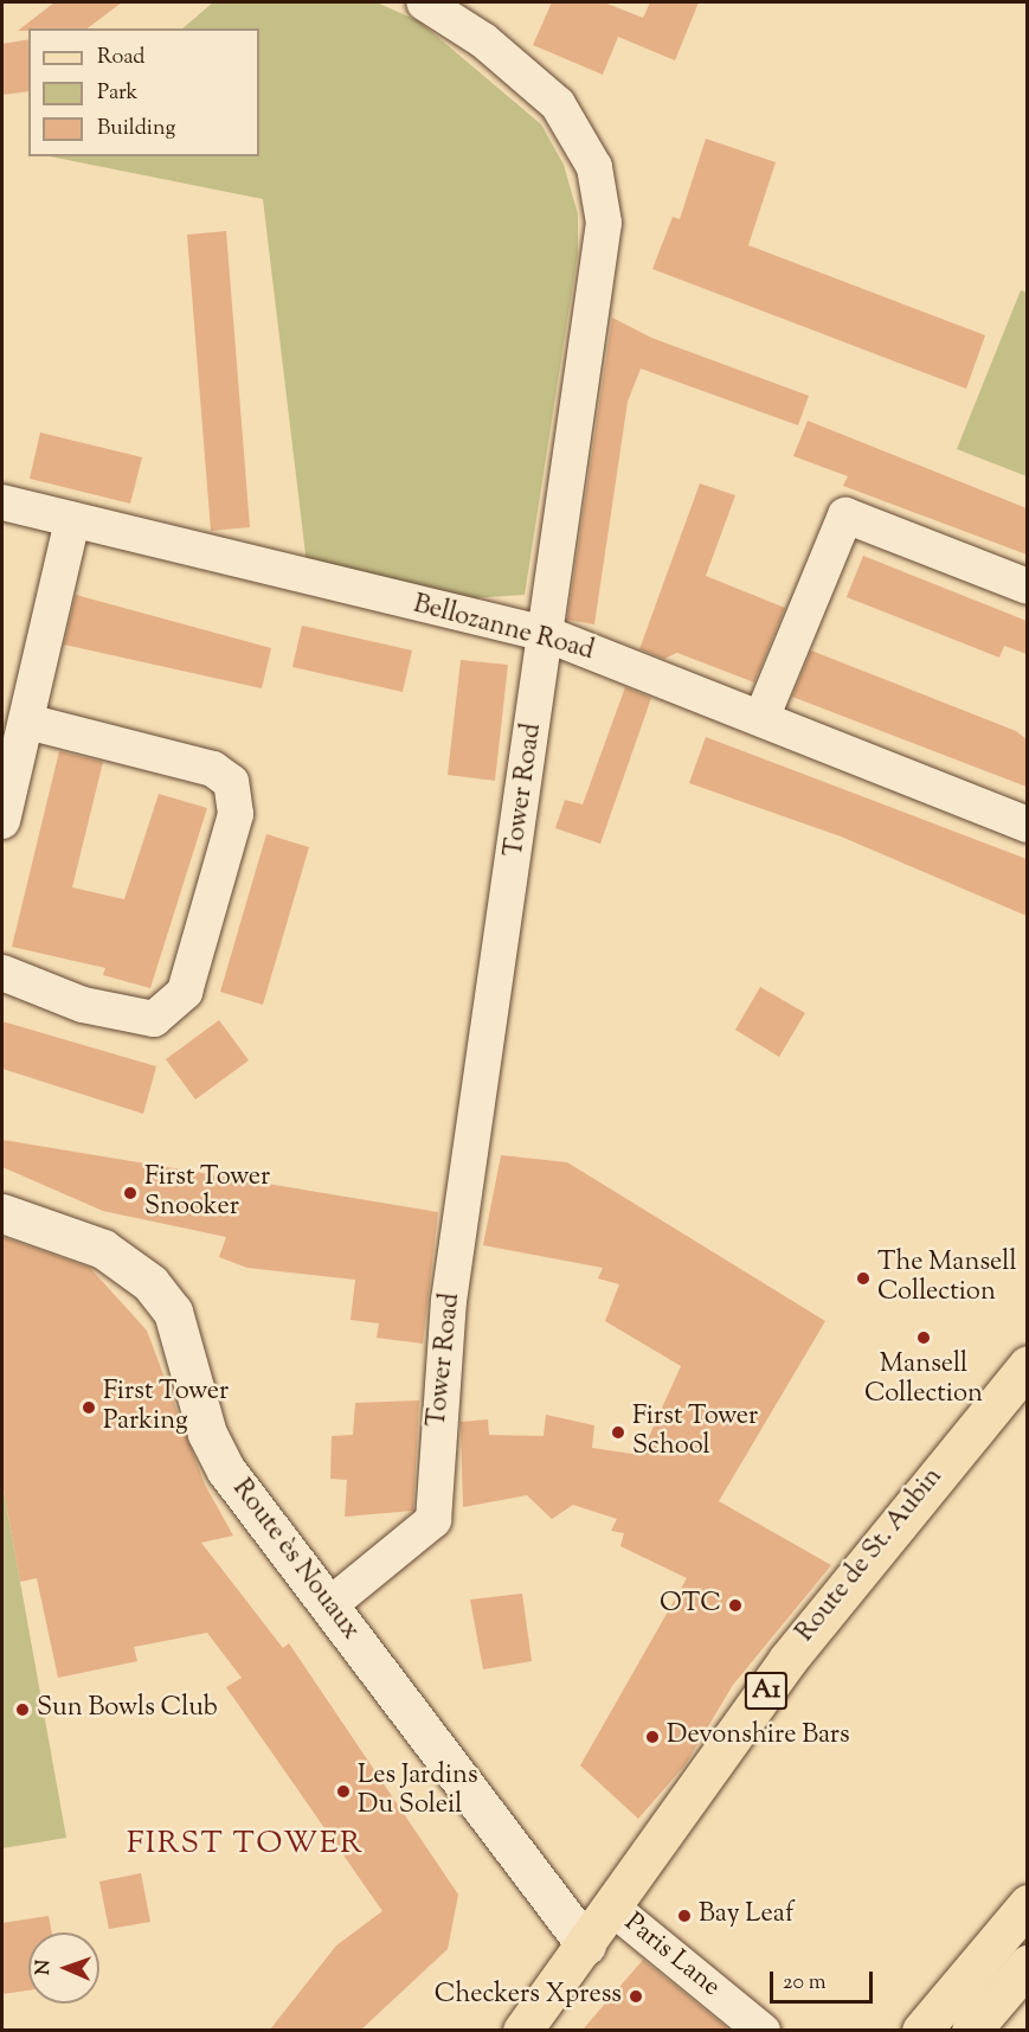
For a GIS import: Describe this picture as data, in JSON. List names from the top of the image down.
{
  "streets": {
    "main road": ["Route de St. Aubin", "A1"],
    "street": [
      "Bellozanne Road",
      "Tower Road",
      "Route ès Nouaux",
      "Paris Lane"
    ]
  },
  "crossings": [
    ["Bellozanne Road", "Tower Road"],
    ["Tower Road", "Route ès Nouaux"],
    ["Route de St. Aubin", "Route ès Nouaux"],
    ["Route de St. Aubin", "Paris Lane"]
  ],
  "districts": ["FIRST TOWER"],
  "places": [
    "First Tower Snooker",
    "The Mansell Collection",
    "Mansell Collection",
    "First Tower Parking",
    "First Tower School",
    "OTC",
    "Sun Bowls Club",
    "Devonshire Bars",
    "Les Jardins Du Soleil",
    "Bay Leaf",
    "Checkers Xpress"
  ],
  "legend": ["Road", "Park", "Building"],
  "scale_bar": "20 m",
  "north": "left"
}
